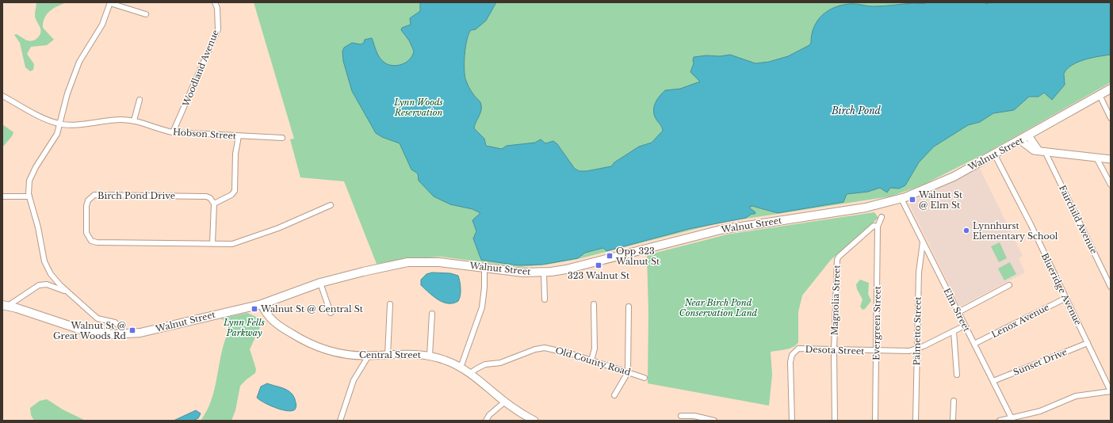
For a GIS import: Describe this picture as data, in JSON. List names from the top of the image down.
{
  "streets": {
    "main road": ["Walnut Street"],
    "street": [
      "Woodland Avenue",
      "Hobson Street",
      "Birch Pond Drive",
      "Fairchild Avenue",
      "Blueridge Avenue",
      "Magnolia Street",
      "Elm Street",
      "Lenox Avenue",
      "Evergreen Street",
      "Palmetto Street",
      "Desota Street",
      "Central Street",
      "Old County Road",
      "Sunset Drive"
    ]
  },
  "crossings": [
    ["Woodland Avenue", "Hobson Street"],
    ["Walnut Street", "Blueridge Avenue"],
    ["Walnut Street", "Elm Street"],
    ["Walnut Street", "Central Street"],
    ["Blueridge Avenue", "Lenox Avenue"],
    ["Blueridge Avenue", "Sunset Drive"],
    ["Magnolia Street", "Evergreen Street"],
    ["Magnolia Street", "Desota Street"],
    ["Elm Street", "Lenox Avenue"],
    ["Elm Street", "Palmetto Street"],
    ["Elm Street", "Desota Street"],
    ["Elm Street", "Sunset Drive"],
    ["Evergreen Street", "Desota Street"],
    ["Palmetto Street", "Desota Street"],
    ["Central Street", "Old County Road"]
  ],
  "water": ["Birch Pond"],
  "parks": ["Lynn Woods Reservation", "Near Birch Pond Conservation Land", "Lynn Fells Parkway"],
  "places": {
    "transit": [
      "Walnut St @ Elm St",
      "Opp 323 Walnut St",
      "323 Walnut St",
      "Walnut St @ Central St",
      "Walnut St @ Great Woods Rd"
    ],
    "other": ["Lynnhurst Elementary School"]
  }
}
